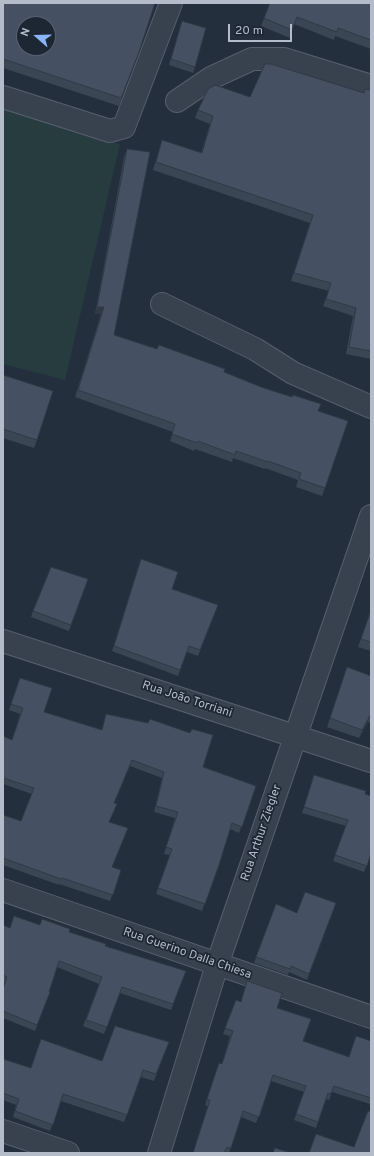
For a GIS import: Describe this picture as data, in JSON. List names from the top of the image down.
{
  "streets": {
    "street": ["Rua João Torriani", "Rua Arthur Ziegler", "Rua Guerino Dalla Chiesa"]
  },
  "crossings": [
    ["Rua João Torriani", "Rua Arthur Ziegler"],
    ["Rua Arthur Ziegler", "Rua Guerino Dalla Chiesa"]
  ],
  "scale_bar": "20 m",
  "north": "left"
}
